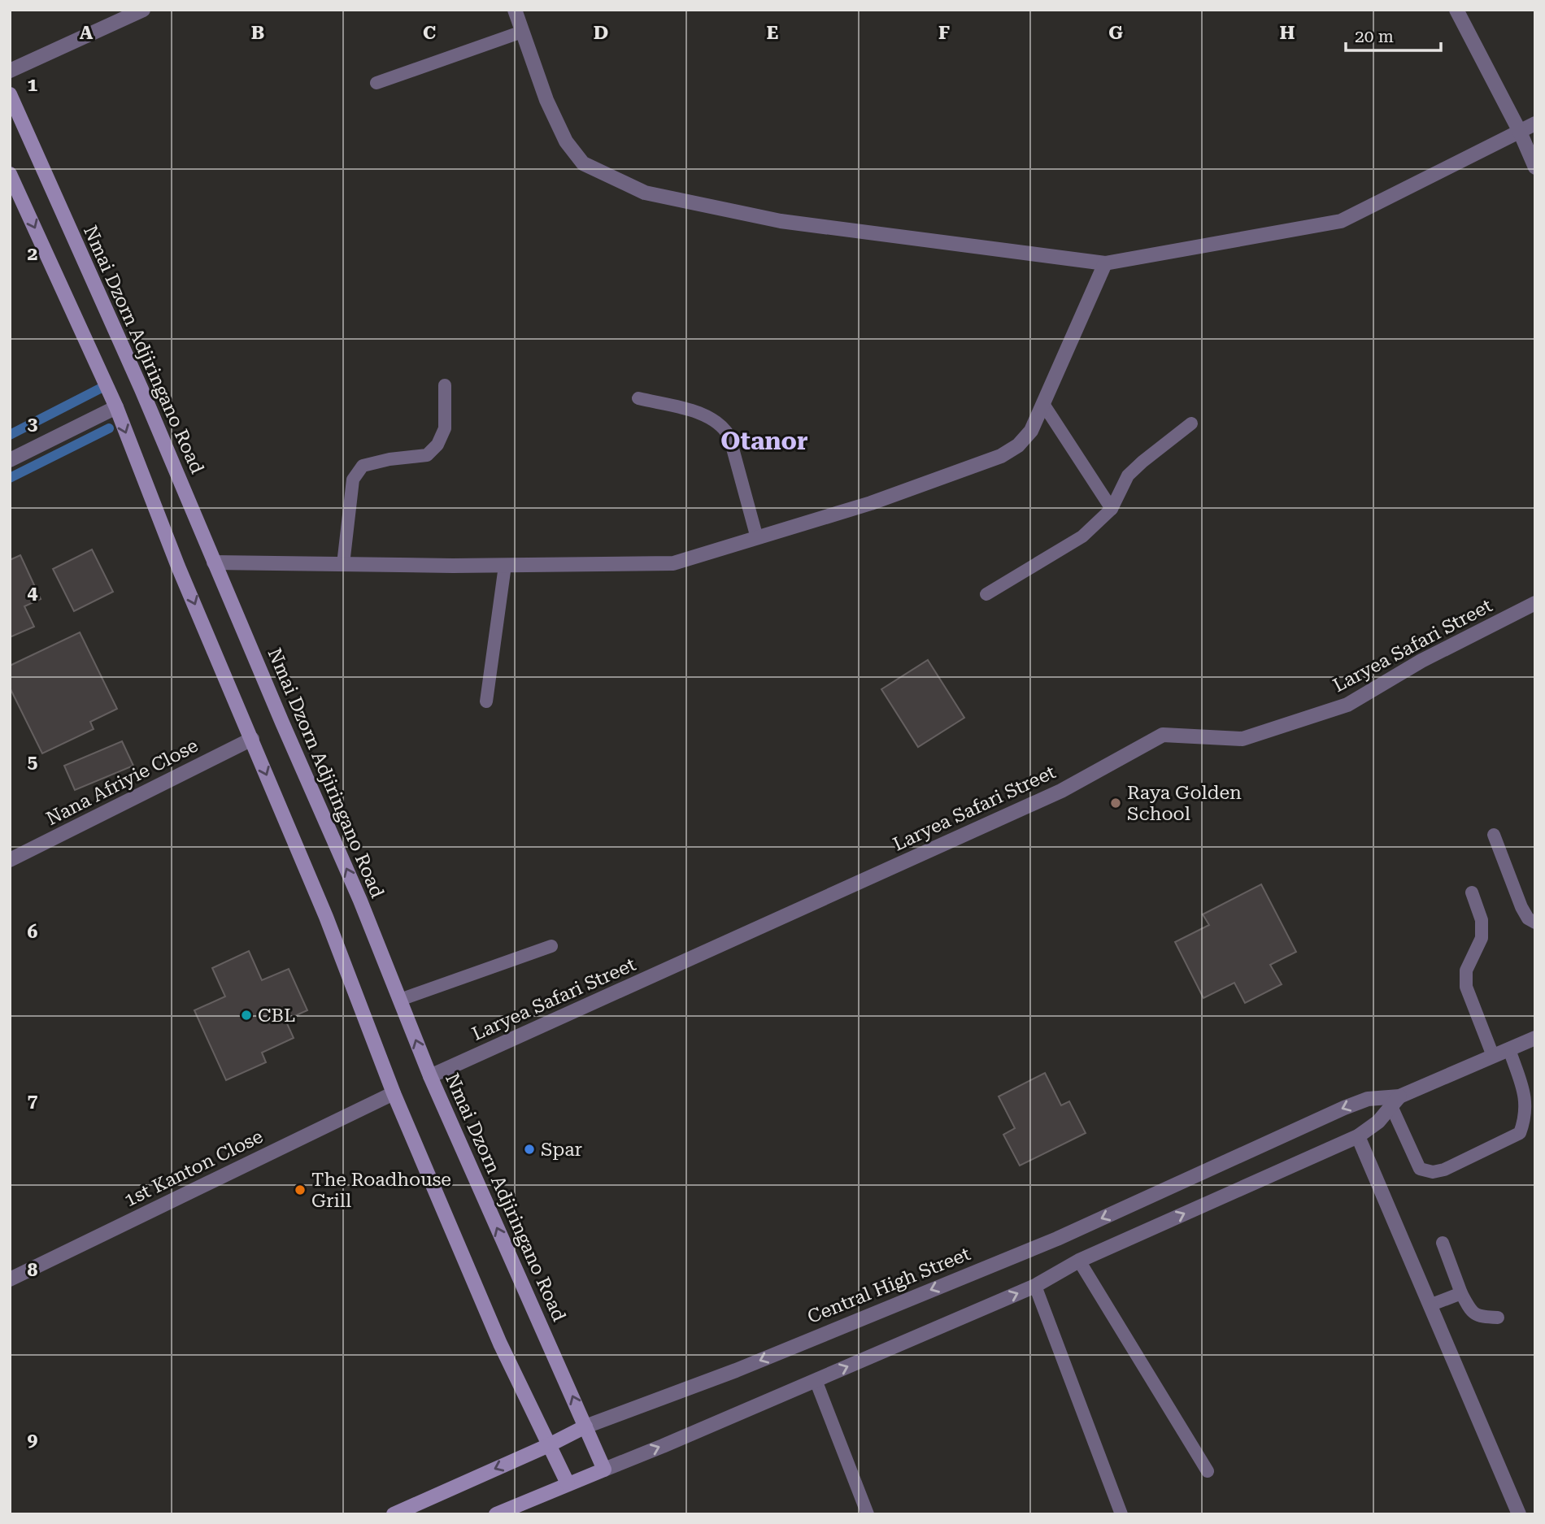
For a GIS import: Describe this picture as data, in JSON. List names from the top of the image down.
{
  "streets": {
    "main road": ["Nmai Dzorn Adjiringano Road", "Central High Street"],
    "street": ["Laryea Safari Street", "Nana Afriyie Close", "1st Kanton Close"]
  },
  "crossings": [
    ["Nmai Dzorn Adjiringano Road", "Laryea Safari Street"],
    ["Nmai Dzorn Adjiringano Road", "Central High Street"]
  ],
  "districts": ["Otanor"],
  "places": [
    "Raya Golden School",
    "CBL",
    "Spar",
    "The Roadhouse Grill"
  ],
  "scale_bar": "20 m",
  "grid": {
    "columns": [
      "A",
      "B",
      "C",
      "D",
      "E",
      "F",
      "G",
      "H"
    ],
    "rows": [
      "1",
      "2",
      "3",
      "4",
      "5",
      "6",
      "7",
      "8",
      "9"
    ]
  }
}
